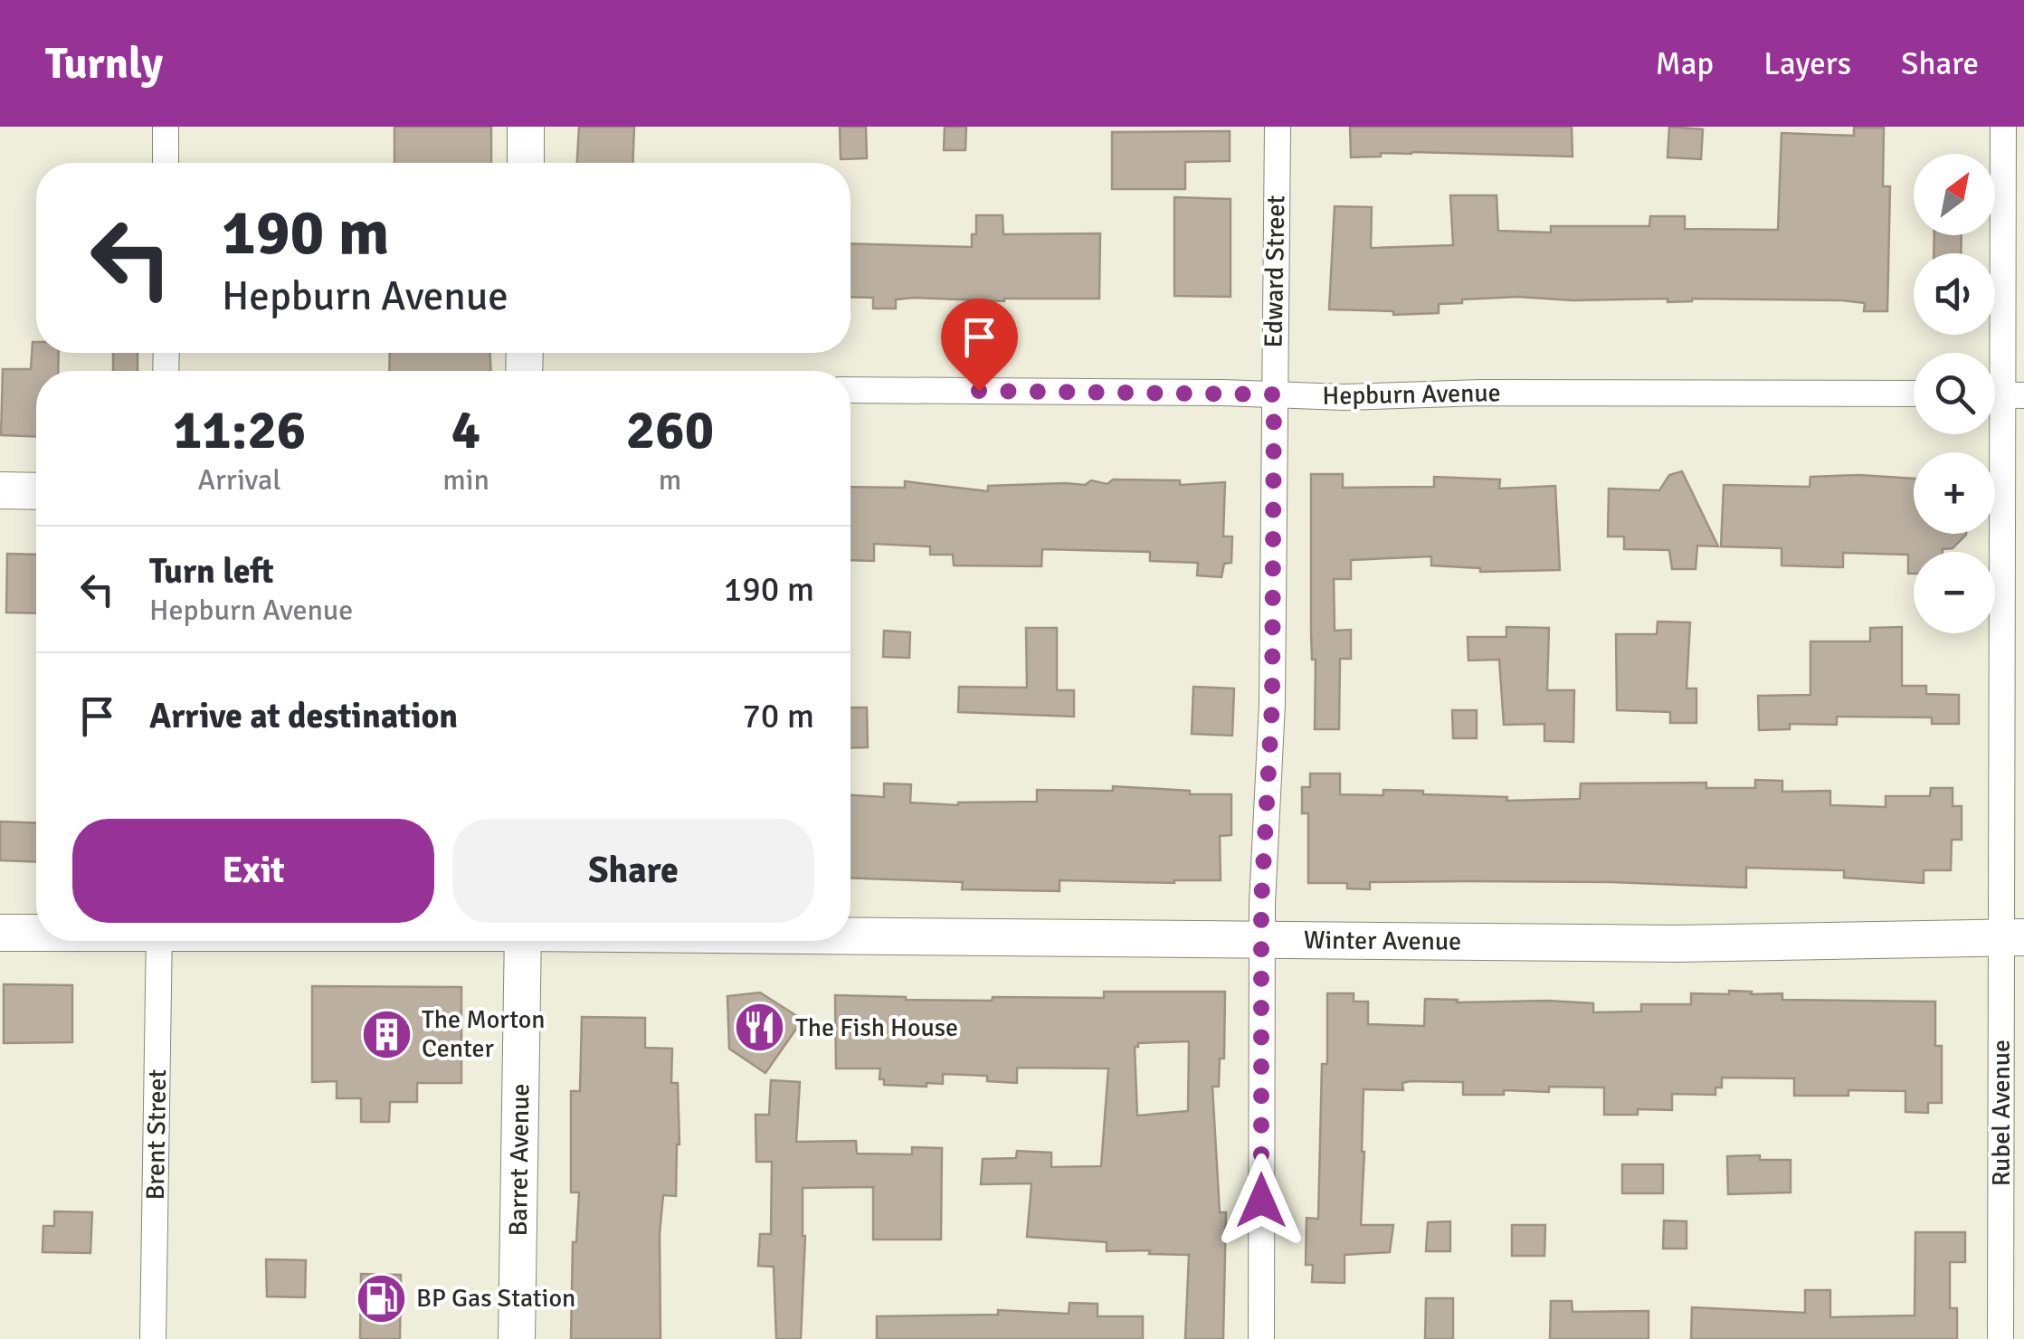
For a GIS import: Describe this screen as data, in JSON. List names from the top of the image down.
{
  "streets": {
    "main road": ["Winter Avenue", "Barret Avenue"],
    "street": [
      "Edward Street",
      "Hepburn Avenue",
      "Rubel Avenue",
      "Brent Street"
    ]
  },
  "crossings": [
    ["Edward Street", "Hepburn Avenue"],
    ["Edward Street", "Winter Avenue"],
    ["Winter Avenue", "Rubel Avenue"]
  ],
  "places": {
    "restaurant": ["The Fish House"],
    "building": ["The Morton Center"],
    "fuel station": ["BP Gas Station"]
  },
  "north": "top right",
  "page": {
    "header": "Turnly",
    "nav": ["Map", "Layers", "Share"],
    "map_buttons": ["+", "−"],
    "turn": ["190 m", "Hepburn Avenue"],
    "eta": [
      "11:26",
      "Arrival",
      "4",
      "min",
      "260",
      "m"
    ],
    "list": [
      {
        "name": "Turn left",
        "note": "Hepburn Avenue",
        "value": "190 m"
      },
      {
        "name": "Arrive at destination",
        "value": "70 m"
      }
    ],
    "buttons": ["Exit", "Share"]
  }
}
